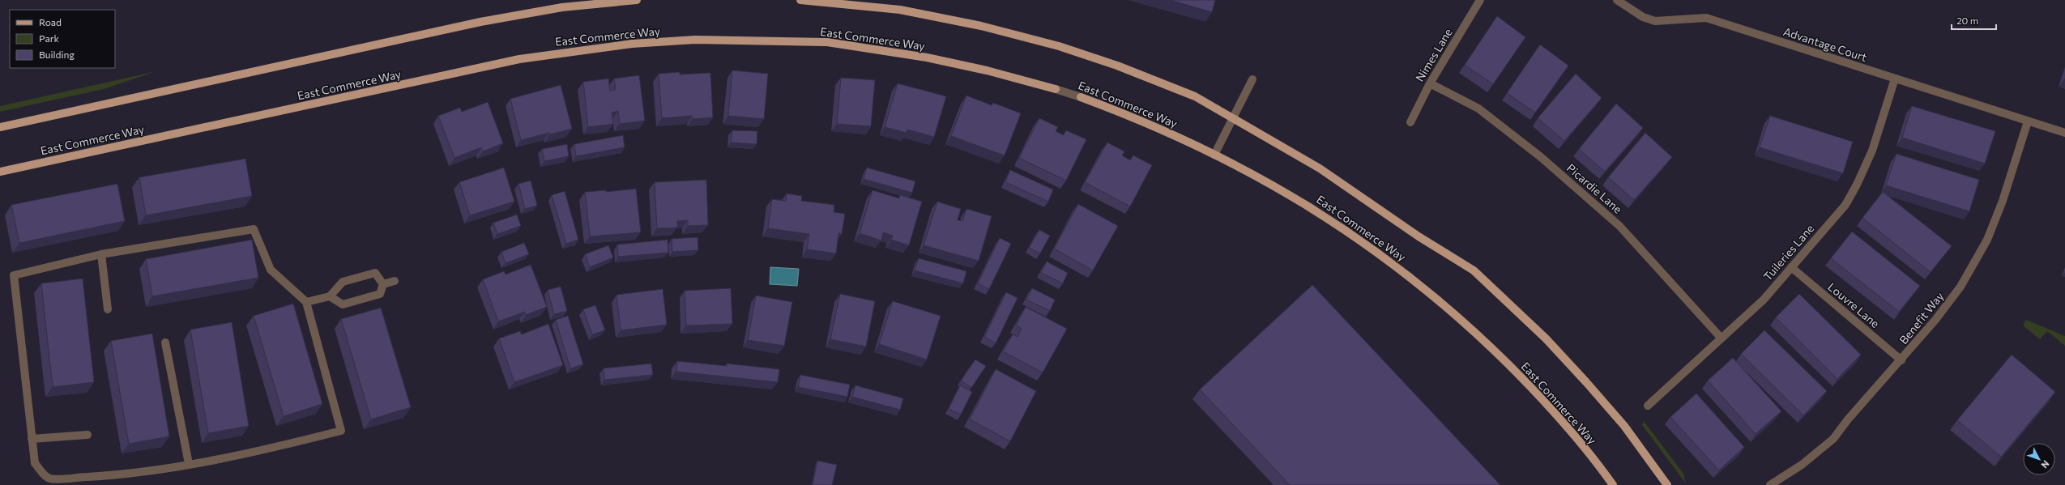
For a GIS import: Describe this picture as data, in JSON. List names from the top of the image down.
{
  "streets": {
    "main road": ["East Commerce Way"],
    "street": [
      "Advantage Court",
      "Nimes Lane",
      "Picardie Lane",
      "Tuileries Lane",
      "Louvre Lane",
      "Benefit Way"
    ]
  },
  "crossings": [
    ["Advantage Court", "Tuileries Lane"],
    ["Advantage Court", "Benefit Way"],
    ["Nimes Lane", "Picardie Lane"],
    ["Picardie Lane", "Tuileries Lane"],
    ["Tuileries Lane", "Louvre Lane"],
    ["Louvre Lane", "Benefit Way"]
  ],
  "legend": ["Road", "Park", "Building"],
  "scale_bar": "20 m",
  "north": "bottom right"
}
